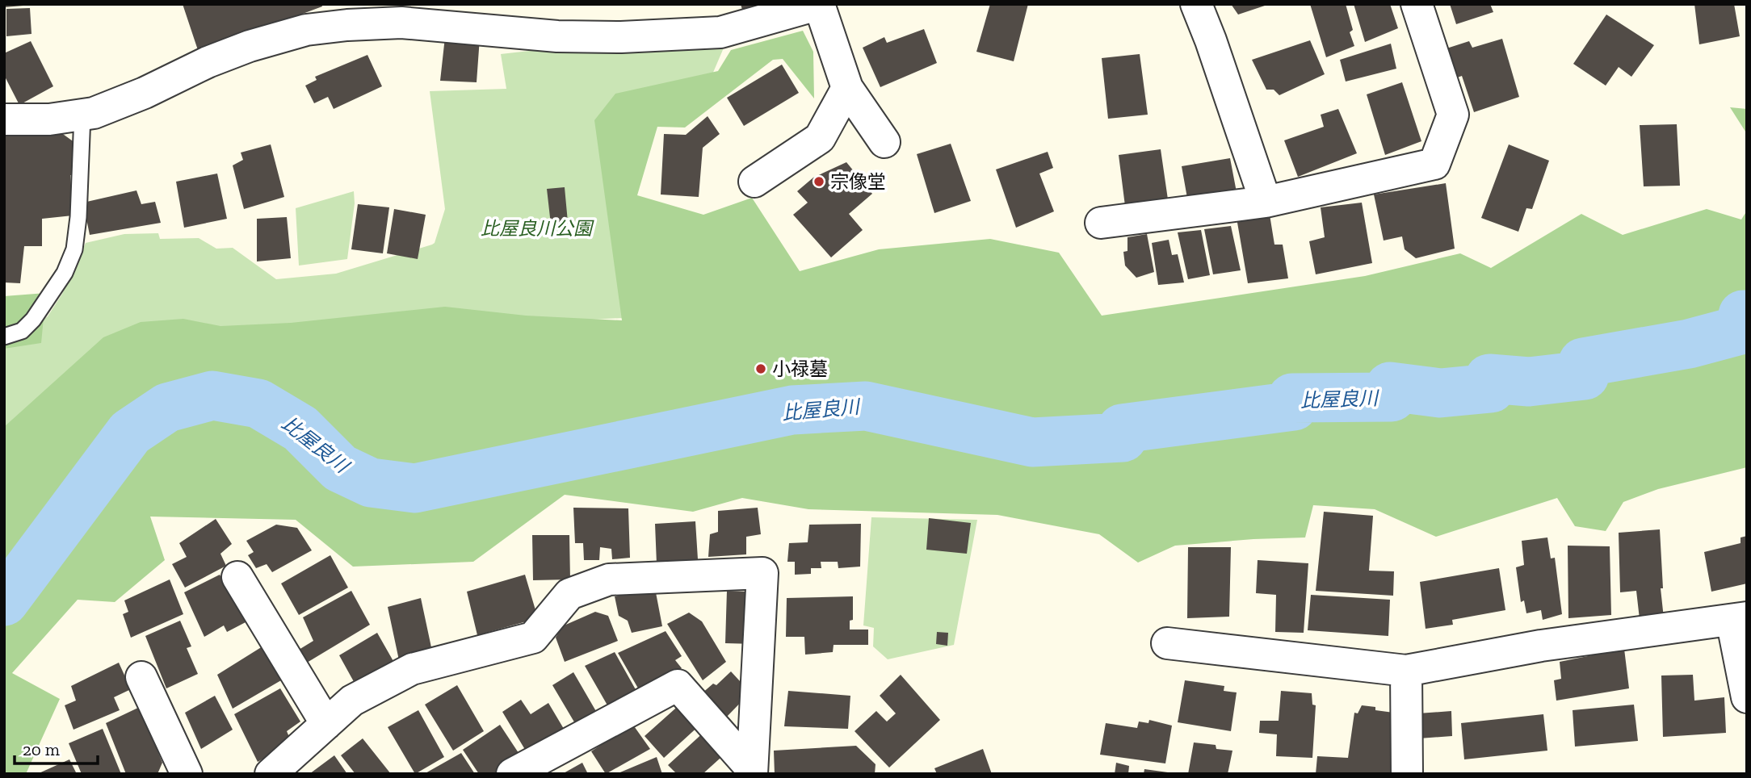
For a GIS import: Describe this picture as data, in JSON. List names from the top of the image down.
{
  "water": ["比屋良川"],
  "parks": ["比屋良川公園"],
  "places": ["宗像堂", "小禄墓"],
  "scale_bar": "20 m"
}
